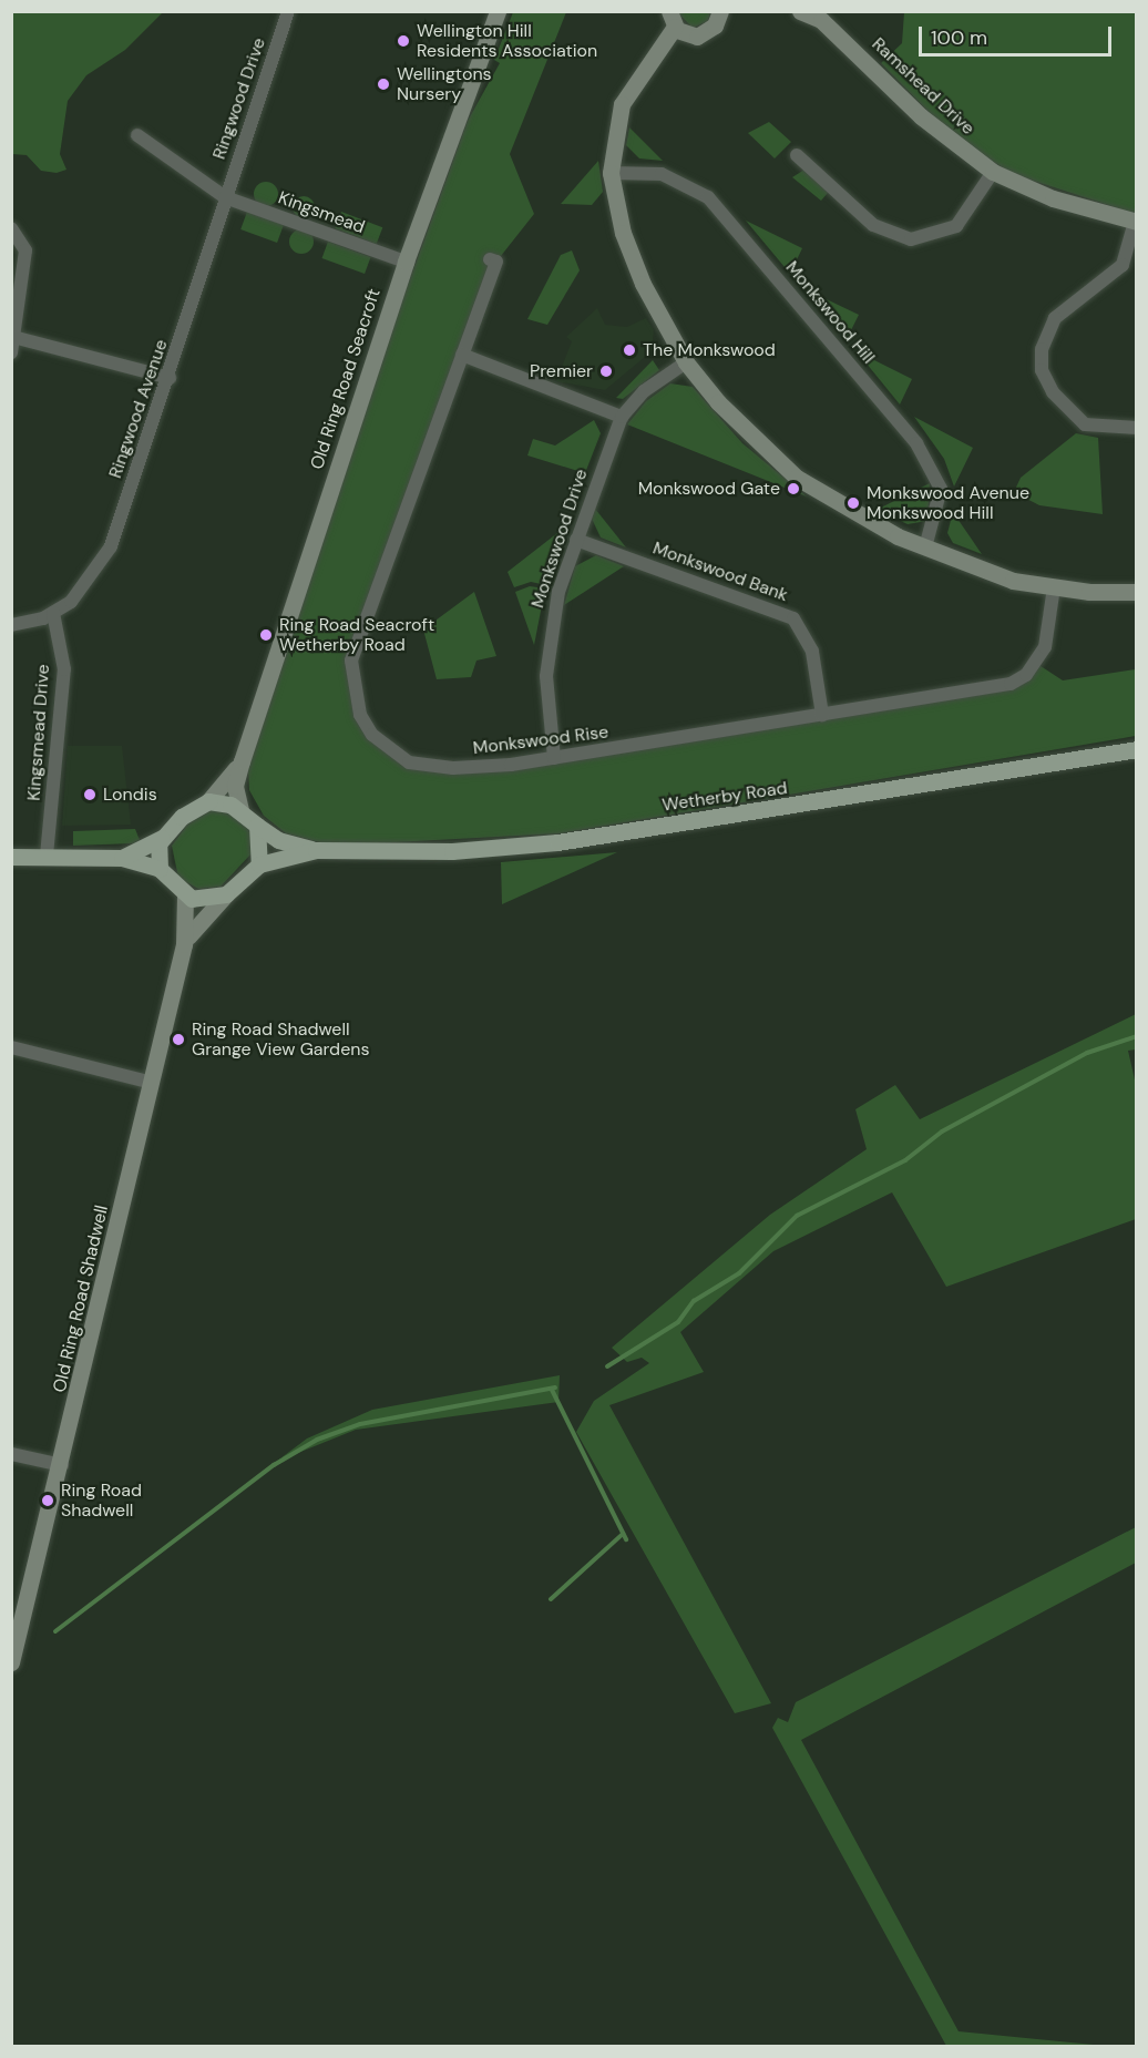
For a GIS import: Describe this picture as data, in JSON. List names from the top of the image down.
{
  "streets": {
    "main road": [
      "Ramshead Drive",
      "Old Ring Road Seacroft",
      "Wetherby Road",
      "Old Ring Road Shadwell"
    ],
    "street": [
      "Ringwood Drive",
      "Kingsmead",
      "Monkswood Hill",
      "Ringwood Avenue",
      "Monkswood Drive",
      "Monkswood Bank",
      "Kingsmead Drive",
      "Monkswood Rise"
    ]
  },
  "crossings": [
    ["Ringwood Drive", "Kingsmead"],
    ["Ringwood Drive", "Ringwood Avenue"],
    ["Kingsmead", "Old Ring Road Seacroft"],
    ["Kingsmead", "Ringwood Avenue"],
    ["Old Ring Road Seacroft", "Old Ring Road Shadwell"],
    ["Ringwood Avenue", "Kingsmead Drive"],
    ["Monkswood Drive", "Monkswood Bank"],
    ["Monkswood Drive", "Monkswood Rise"],
    ["Monkswood Bank", "Monkswood Rise"]
  ],
  "places": [
    "Wellington Hill Residents Association",
    "Wellingtons Nursery",
    "The Monkswood",
    "Premier",
    "Monkswood Gate",
    "Monkswood Avenue Monkswood Hill",
    "Ring Road Seacroft Wetherby Road",
    "Londis",
    "Ring Road Shadwell Grange View Gardens",
    "Ring Road Shadwell"
  ],
  "scale_bar": "100 m"
}
